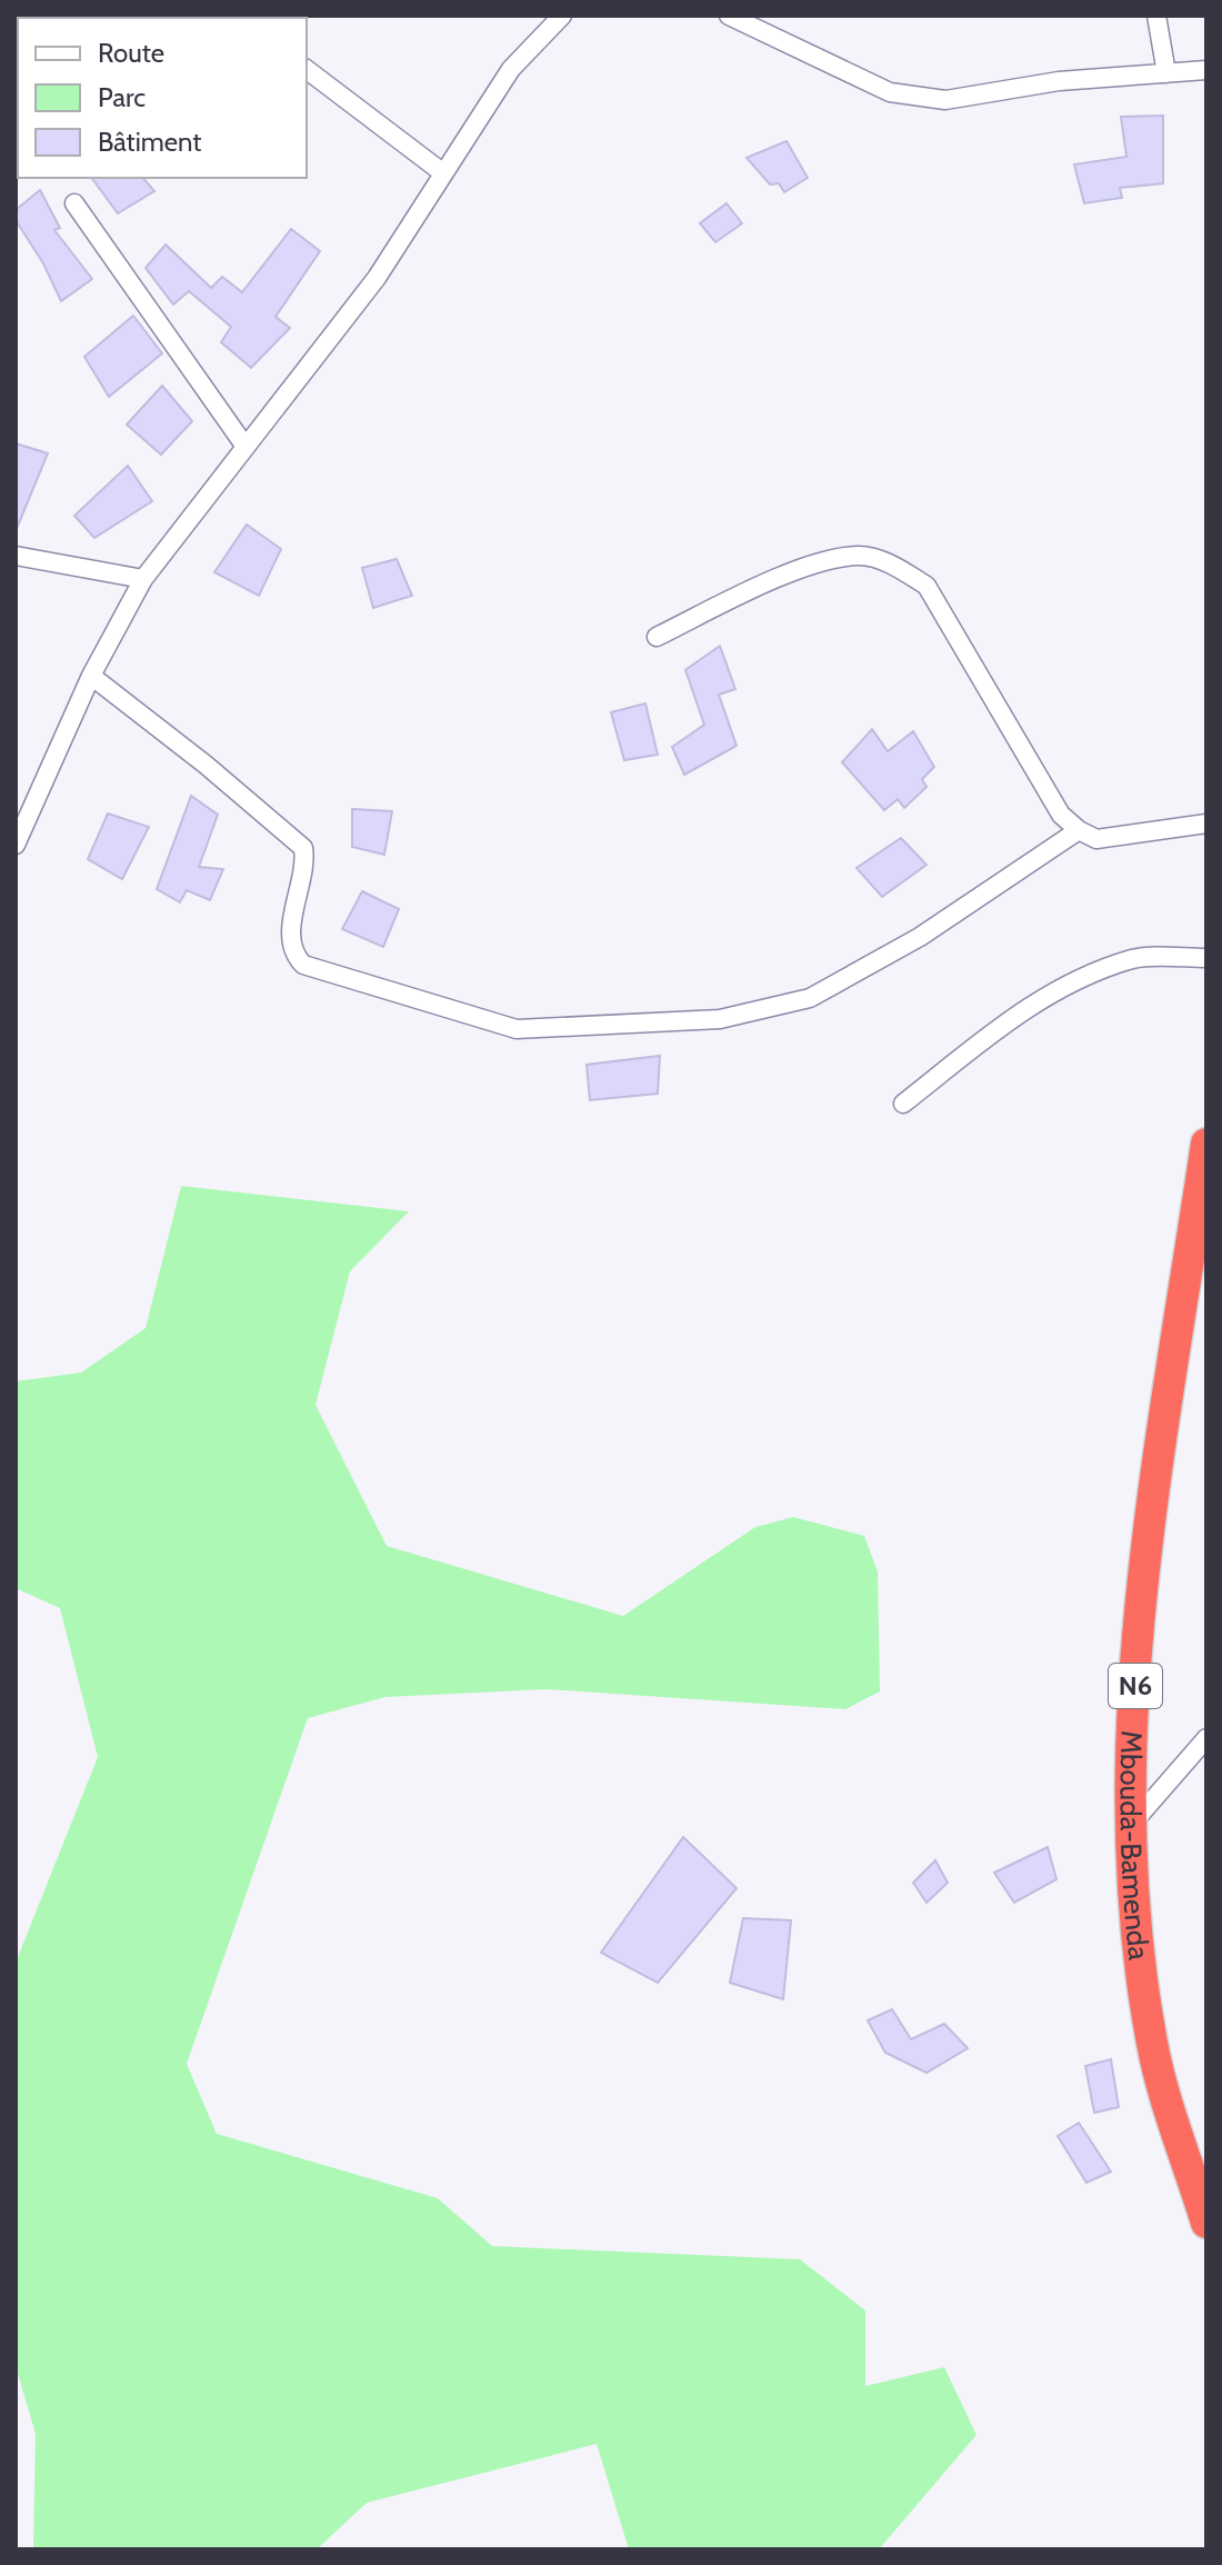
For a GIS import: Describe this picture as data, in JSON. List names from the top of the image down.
{
  "streets": {
    "highway": ["N6", "Mbouda-Bamenda"]
  },
  "legend": ["Route", "Parc", "Bâtiment"]
}
